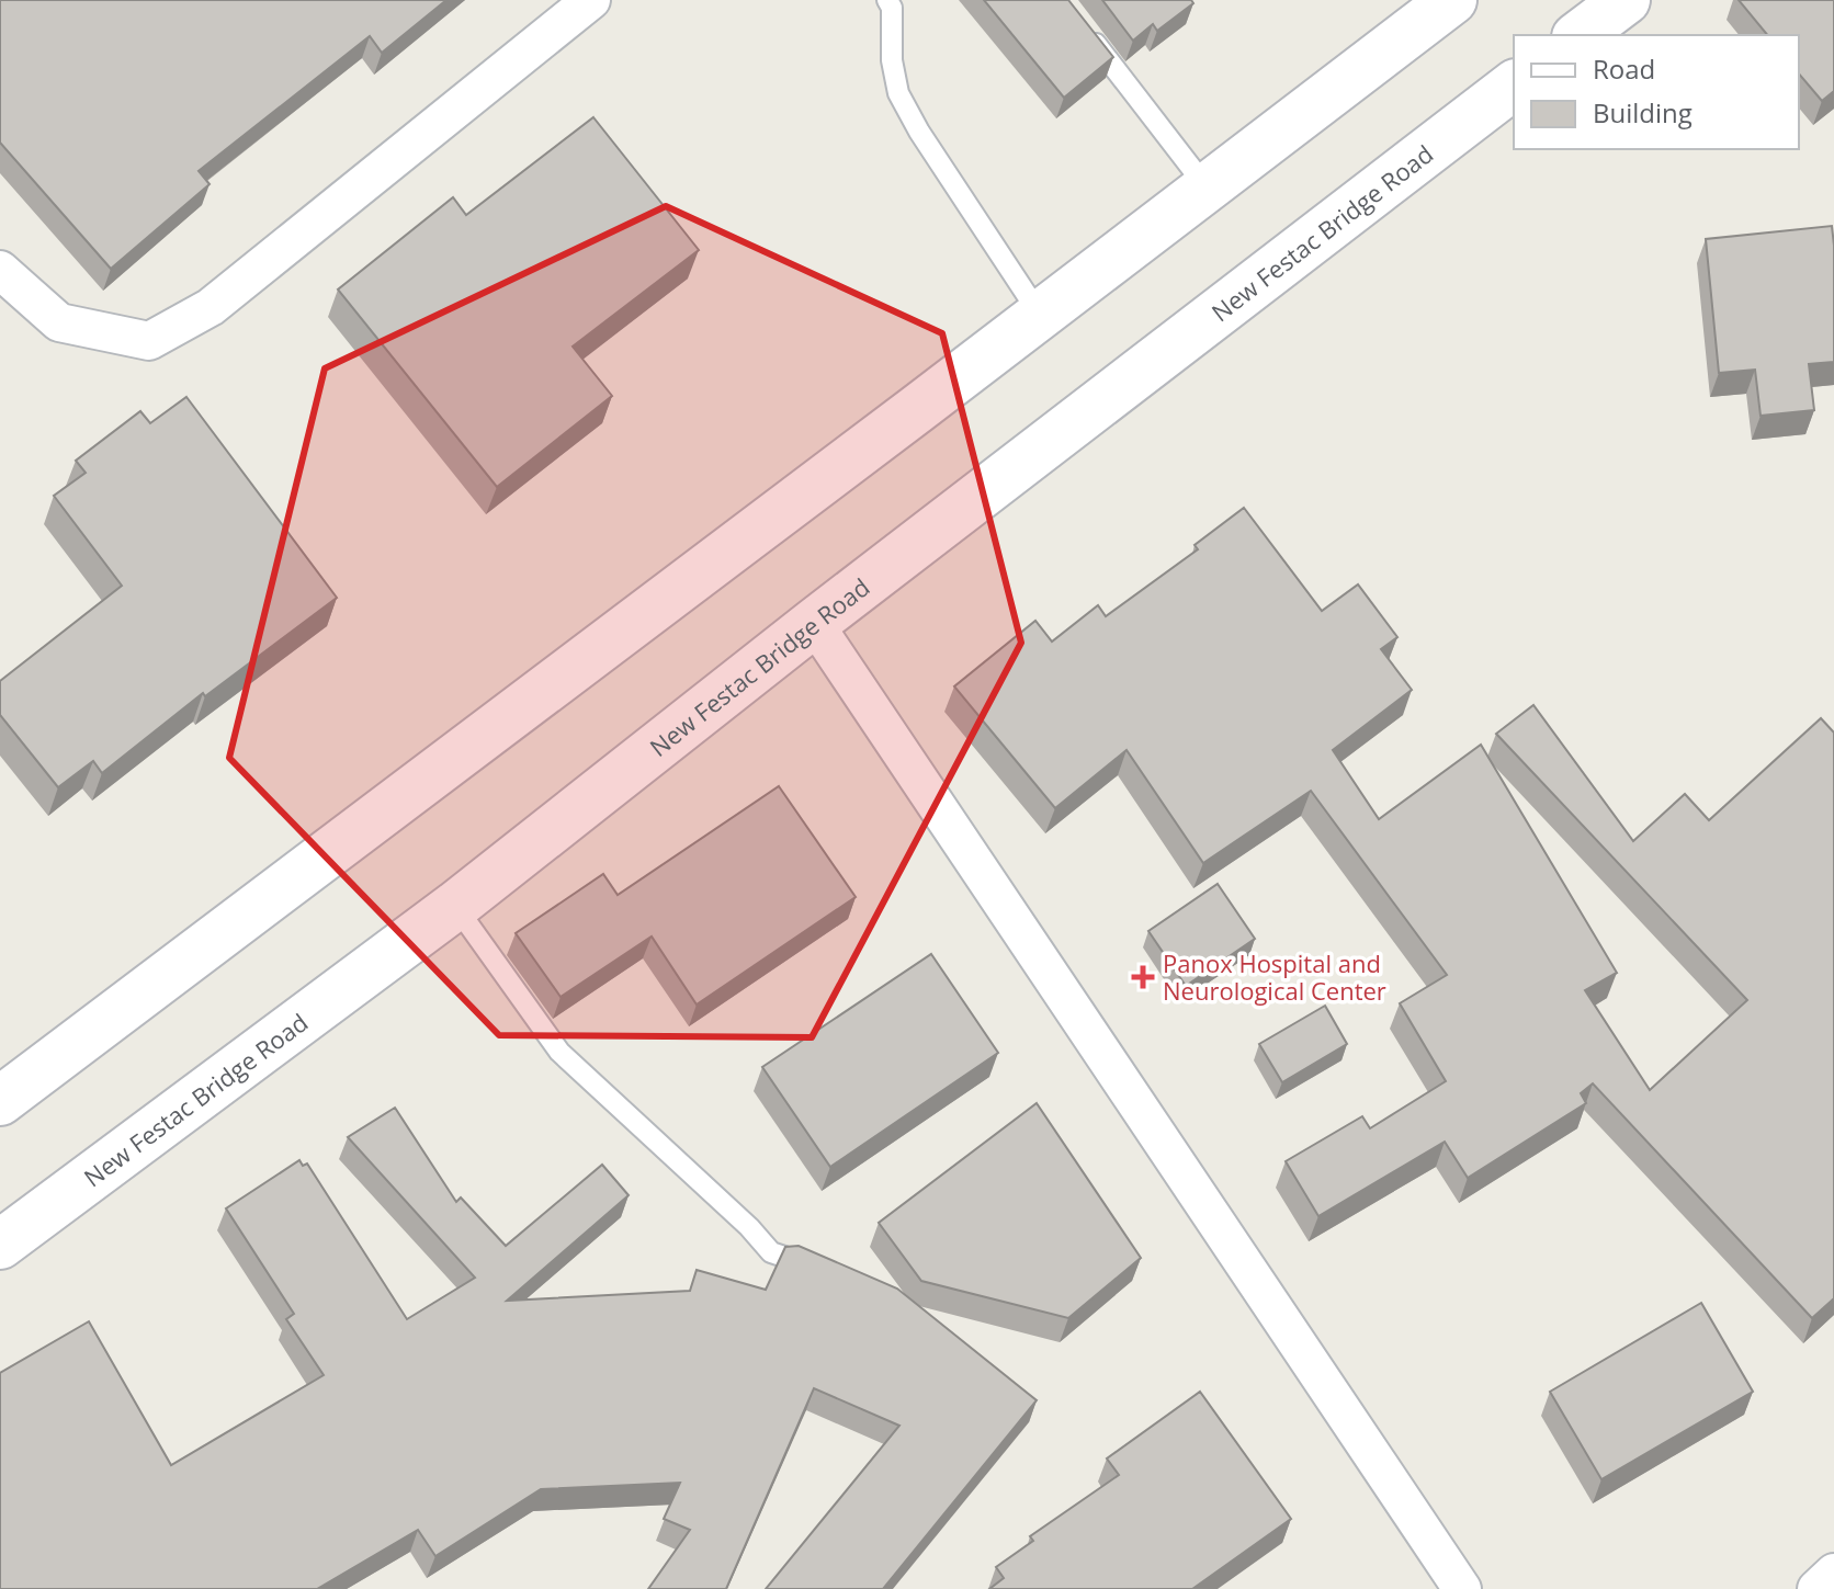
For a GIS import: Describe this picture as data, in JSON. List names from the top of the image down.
{
  "streets": {
    "main road": ["New Festac Bridge Road"]
  },
  "places": {
    "health": ["Panox Hospital and Neurological Center"]
  },
  "legend": ["Road", "Building"]
}
